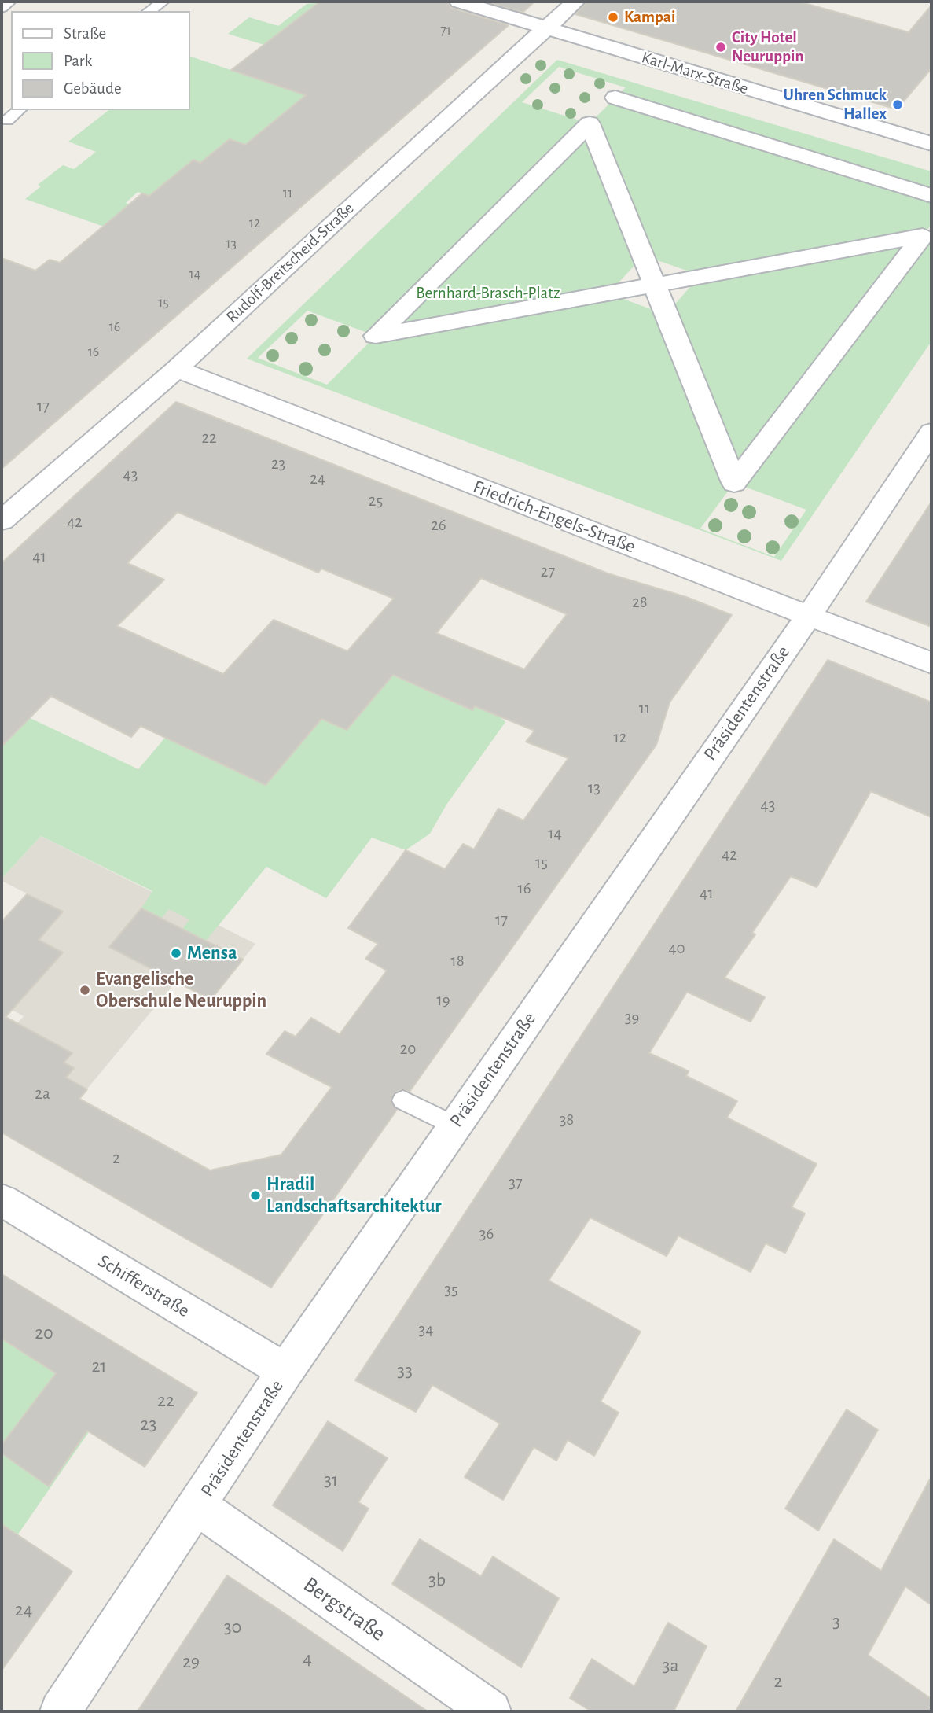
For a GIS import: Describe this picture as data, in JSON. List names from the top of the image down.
{
  "streets": {
    "street": [
      "Karl-Marx-Straße",
      "Rudolf-Breitscheid-Straße",
      "Friedrich-Engels-Straße",
      "Präsidentenstraße",
      "Schifferstraße",
      "Bergstraße"
    ]
  },
  "crossings": [
    ["Karl-Marx-Straße", "Rudolf-Breitscheid-Straße"],
    ["Rudolf-Breitscheid-Straße", "Friedrich-Engels-Straße"],
    ["Friedrich-Engels-Straße", "Präsidentenstraße"],
    ["Präsidentenstraße", "Schifferstraße"],
    ["Präsidentenstraße", "Bergstraße"]
  ],
  "parks": ["Bernhard-Brasch-Platz"],
  "places": [
    "Kampai",
    "City Hotel Neuruppin",
    "Uhren Schmuck Hallex",
    "Mensa",
    "Evangelische Oberschule Neuruppin",
    "Hradil Landschaftsarchitektur"
  ],
  "house_numbers": [
    "71",
    "11",
    "12",
    "13",
    "14",
    "15",
    "16",
    "16",
    "17",
    "22",
    "23",
    "43",
    "24",
    "25",
    "42",
    "26",
    "41",
    "27",
    "28",
    "11",
    "12",
    "13",
    "43",
    "14",
    "42",
    "15",
    "16",
    "41",
    "17",
    "40",
    "18",
    "19",
    "39",
    "20",
    "2a",
    "38",
    "2",
    "37",
    "36",
    "35",
    "34",
    "20",
    "21",
    "33",
    "22",
    "23",
    "31",
    "3b",
    "24",
    "3",
    "30",
    "4",
    "29",
    "3a",
    "2"
  ],
  "legend": ["Straße", "Park", "Gebäude"]
}
